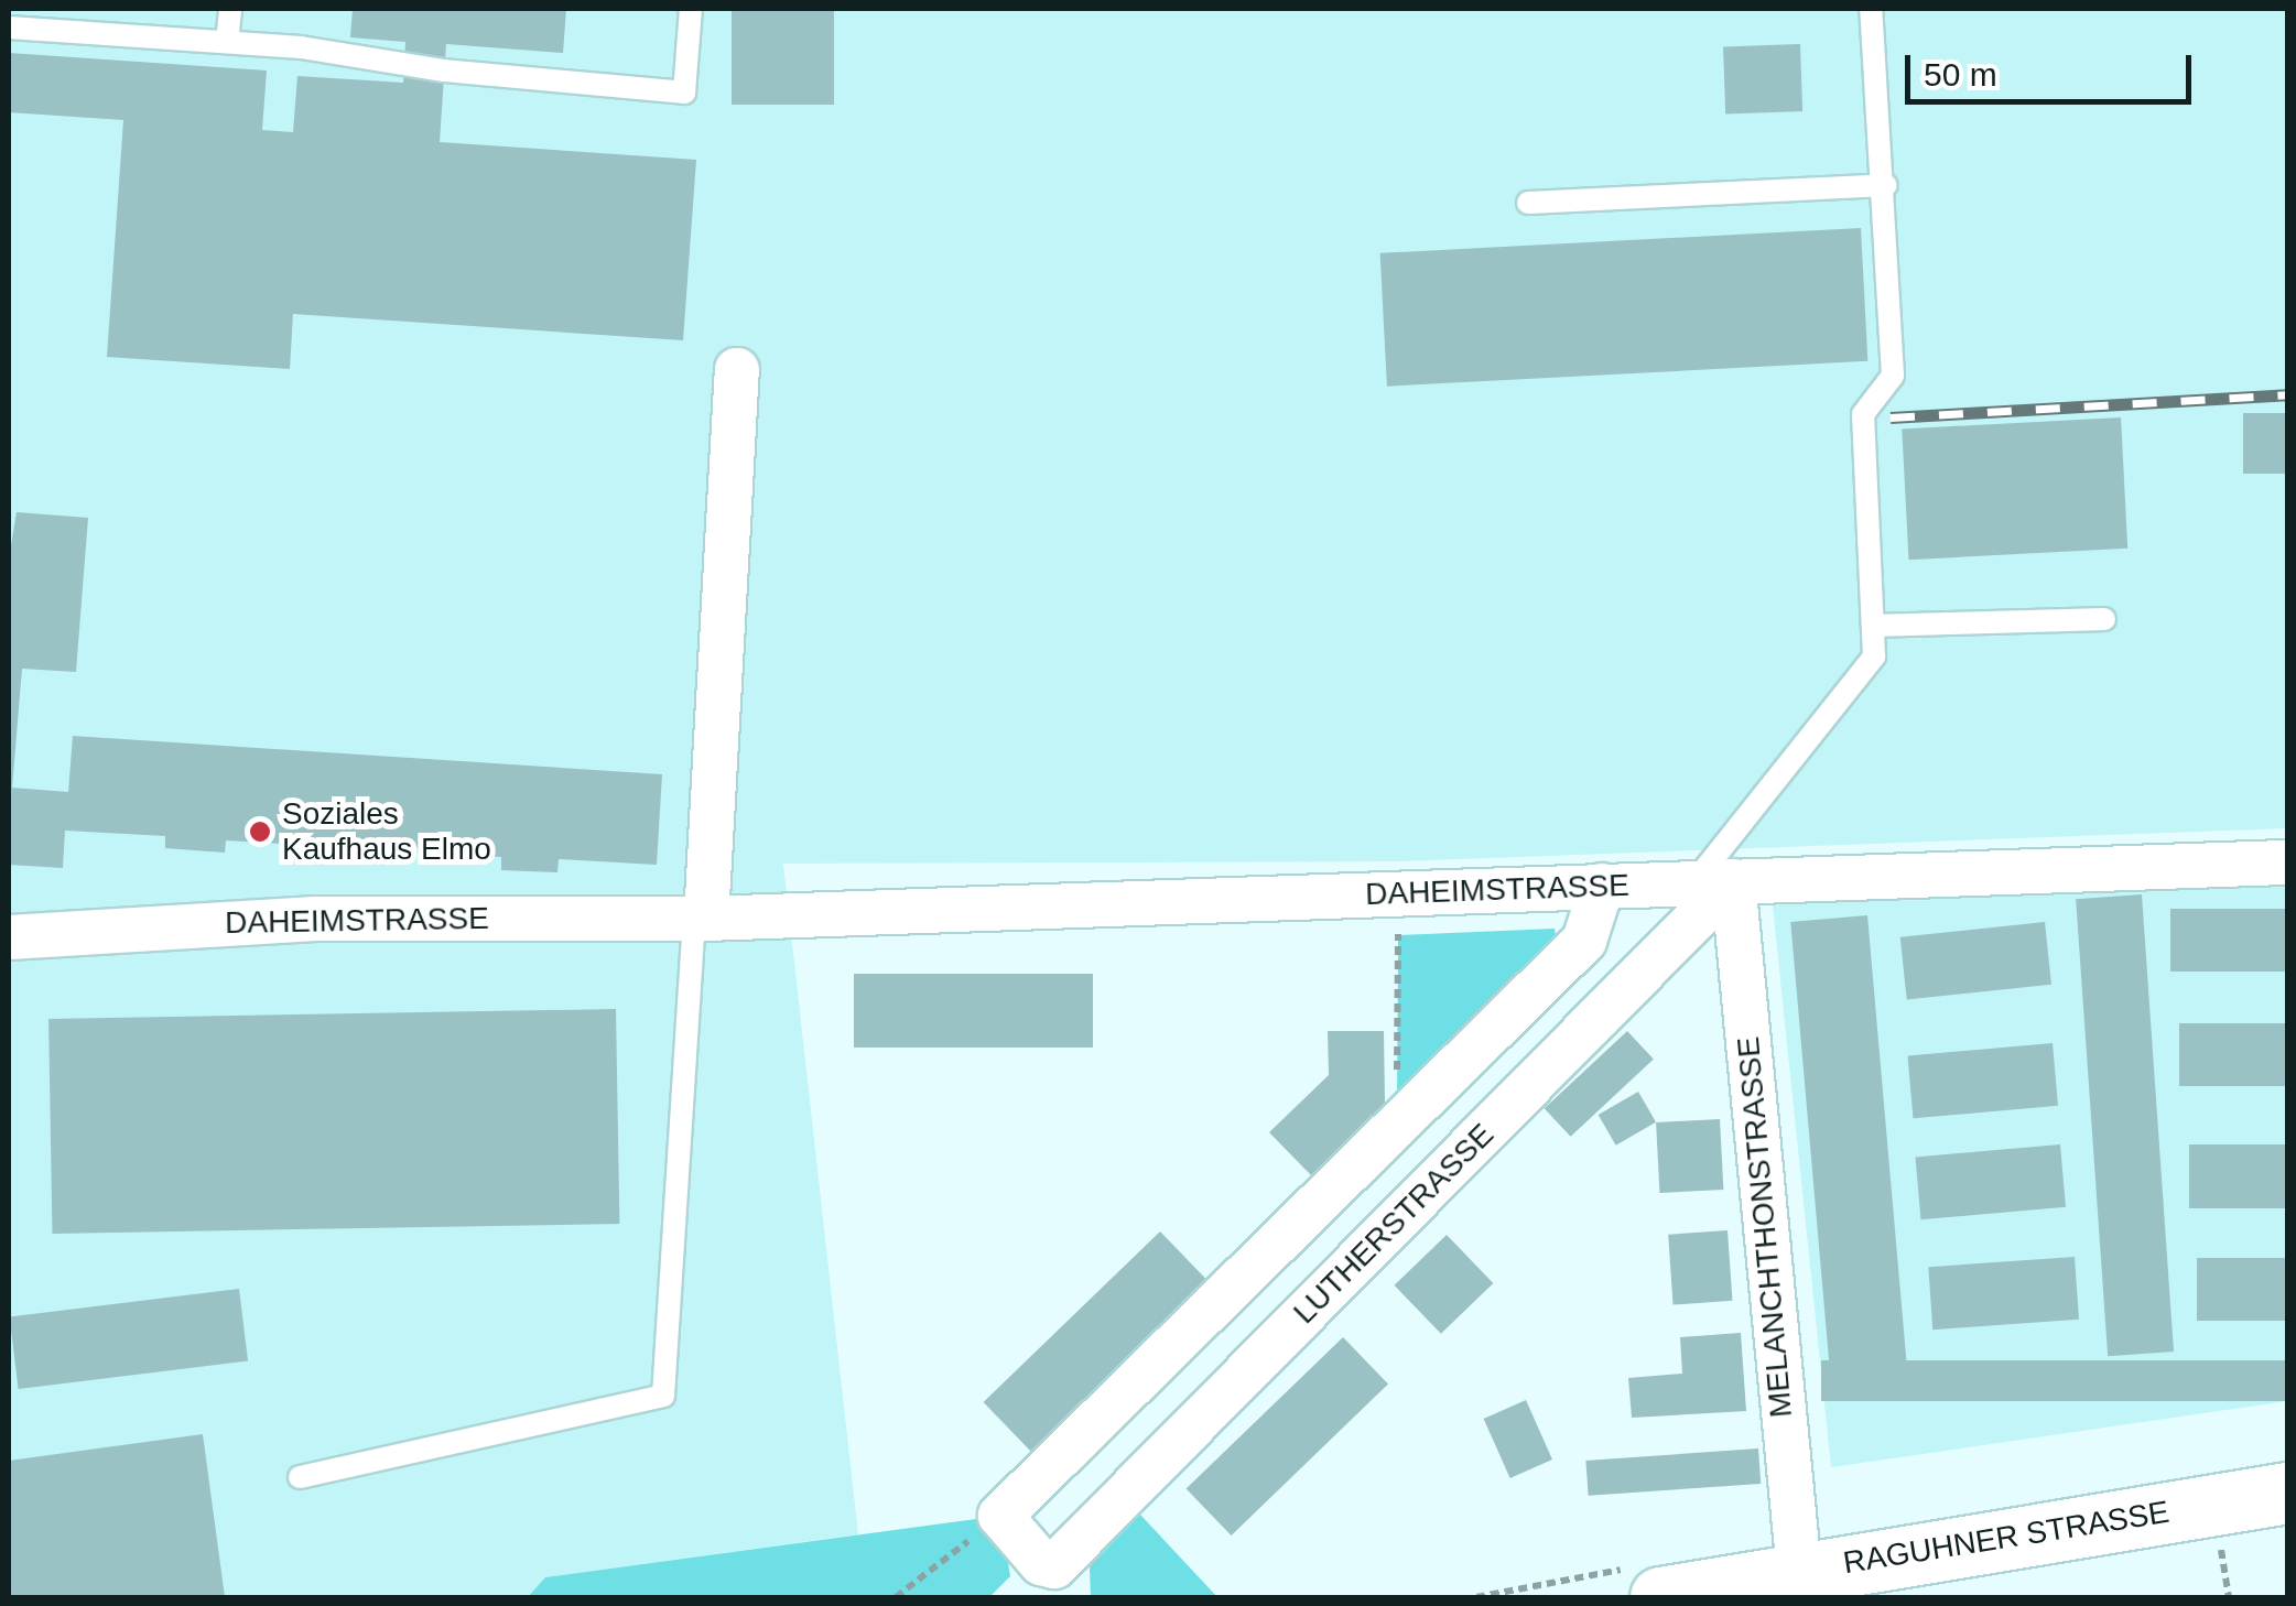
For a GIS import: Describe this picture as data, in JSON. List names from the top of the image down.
{
  "streets": {
    "main road": ["RAGUHNER STRASSE"],
    "street": ["DAHEIMSTRASSE", "LUTHERSTRASSE", "MELANCHTHONSTRASSE"]
  },
  "crossings": [
    ["DAHEIMSTRASSE", "LUTHERSTRASSE"],
    ["DAHEIMSTRASSE", "MELANCHTHONSTRASSE"],
    ["LUTHERSTRASSE", "MELANCHTHONSTRASSE"],
    ["MELANCHTHONSTRASSE", "RAGUHNER STRASSE"]
  ],
  "places": ["Soziales Kaufhaus Elmo"],
  "scale_bar": "50 m"
}
